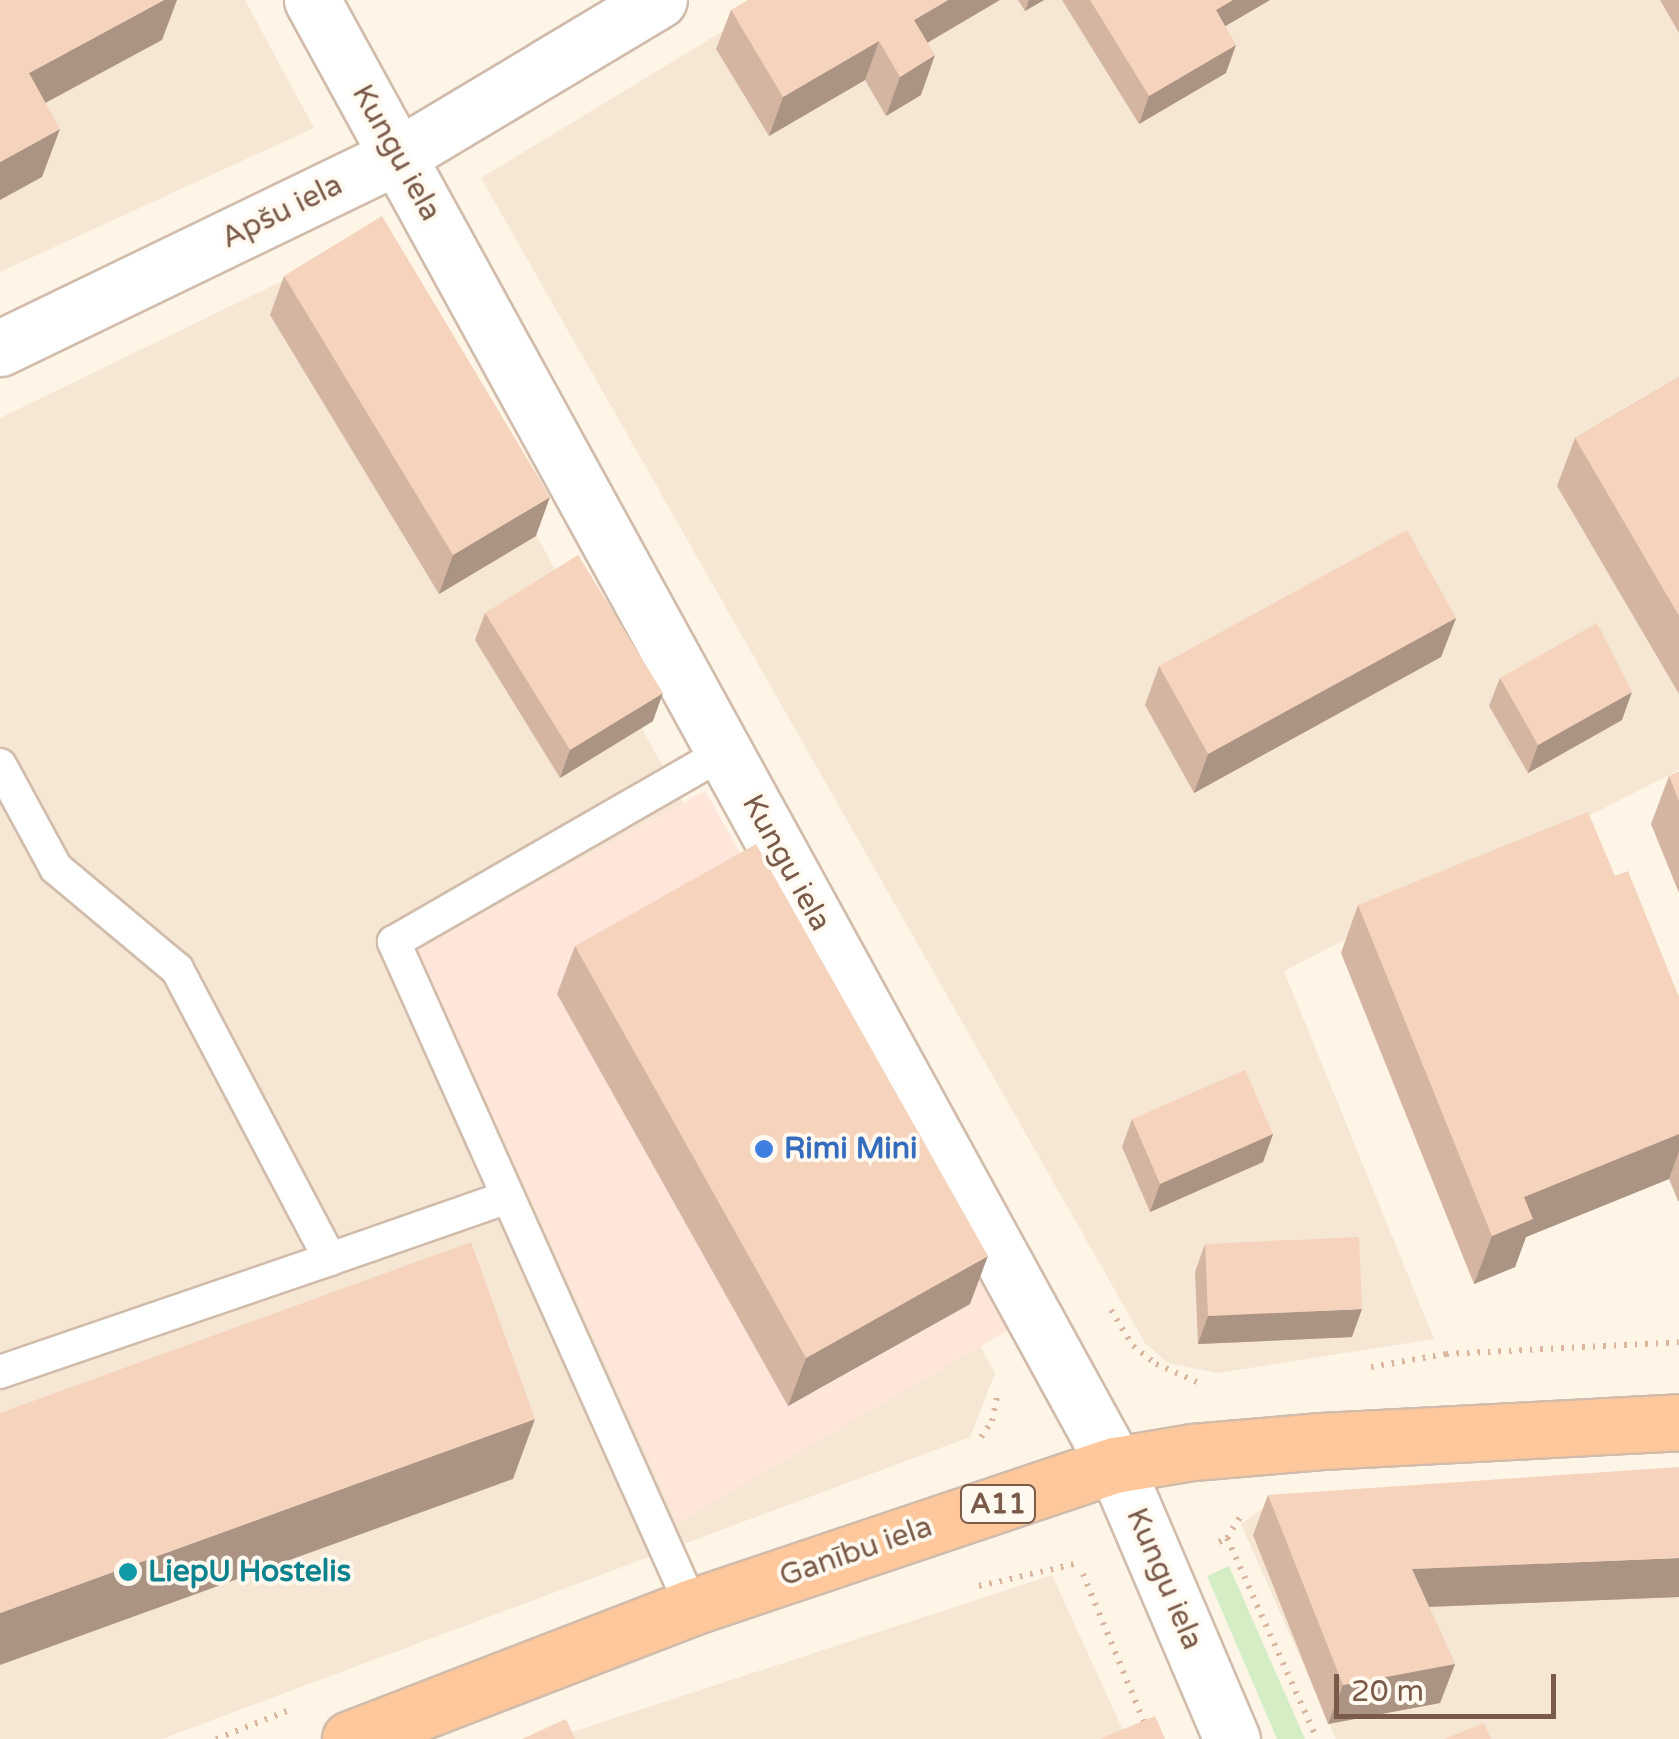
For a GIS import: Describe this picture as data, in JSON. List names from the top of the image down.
{
  "streets": {
    "highway": ["A11", "Ganību iela"],
    "street": ["Kungu iela", "Apšu iela"]
  },
  "crossings": [
    ["Kungu iela", "Apšu iela"],
    ["Kungu iela", "Ganību iela"]
  ],
  "places": ["Rimi Mini", "LiepU Hostelis"],
  "scale_bar": "20 m"
}
